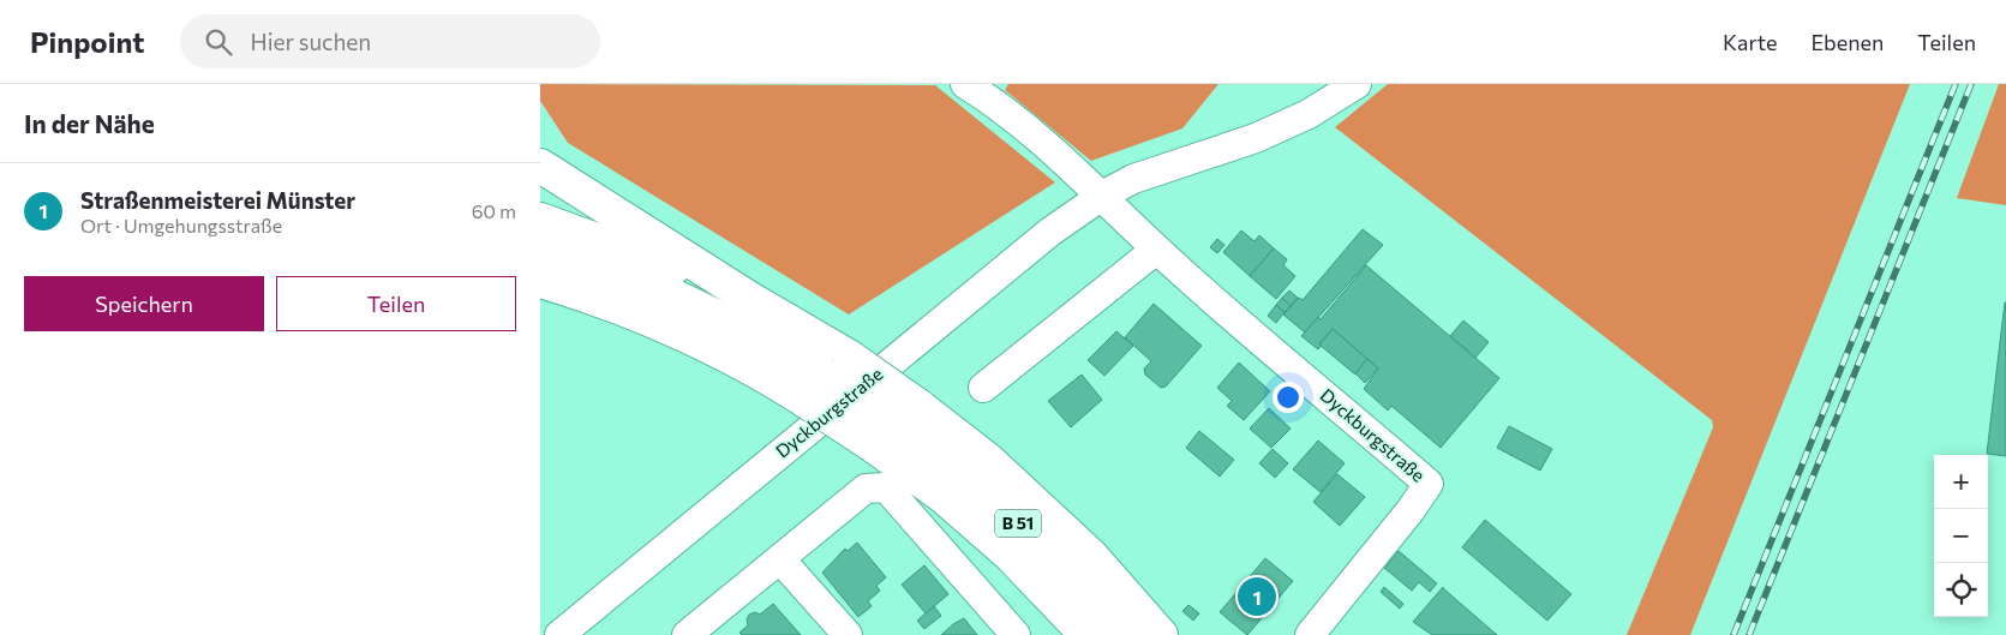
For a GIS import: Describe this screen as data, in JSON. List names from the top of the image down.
{
  "streets": {
    "highway": ["B 51"],
    "street": ["Dyckburgstraße"]
  },
  "page": {
    "header": "Pinpoint",
    "search": "Hier suchen",
    "nav": ["Karte", "Ebenen", "Teilen"],
    "heading": "In der Nähe",
    "list": [
      {
        "mark": "1",
        "name": "Straßenmeisterei Münster",
        "note": "Ort · Umgehungsstraße",
        "value": "60 m"
      }
    ],
    "buttons": ["Speichern", "Teilen"],
    "map_buttons": ["+", "−"],
    "pins": "1"
  }
}
